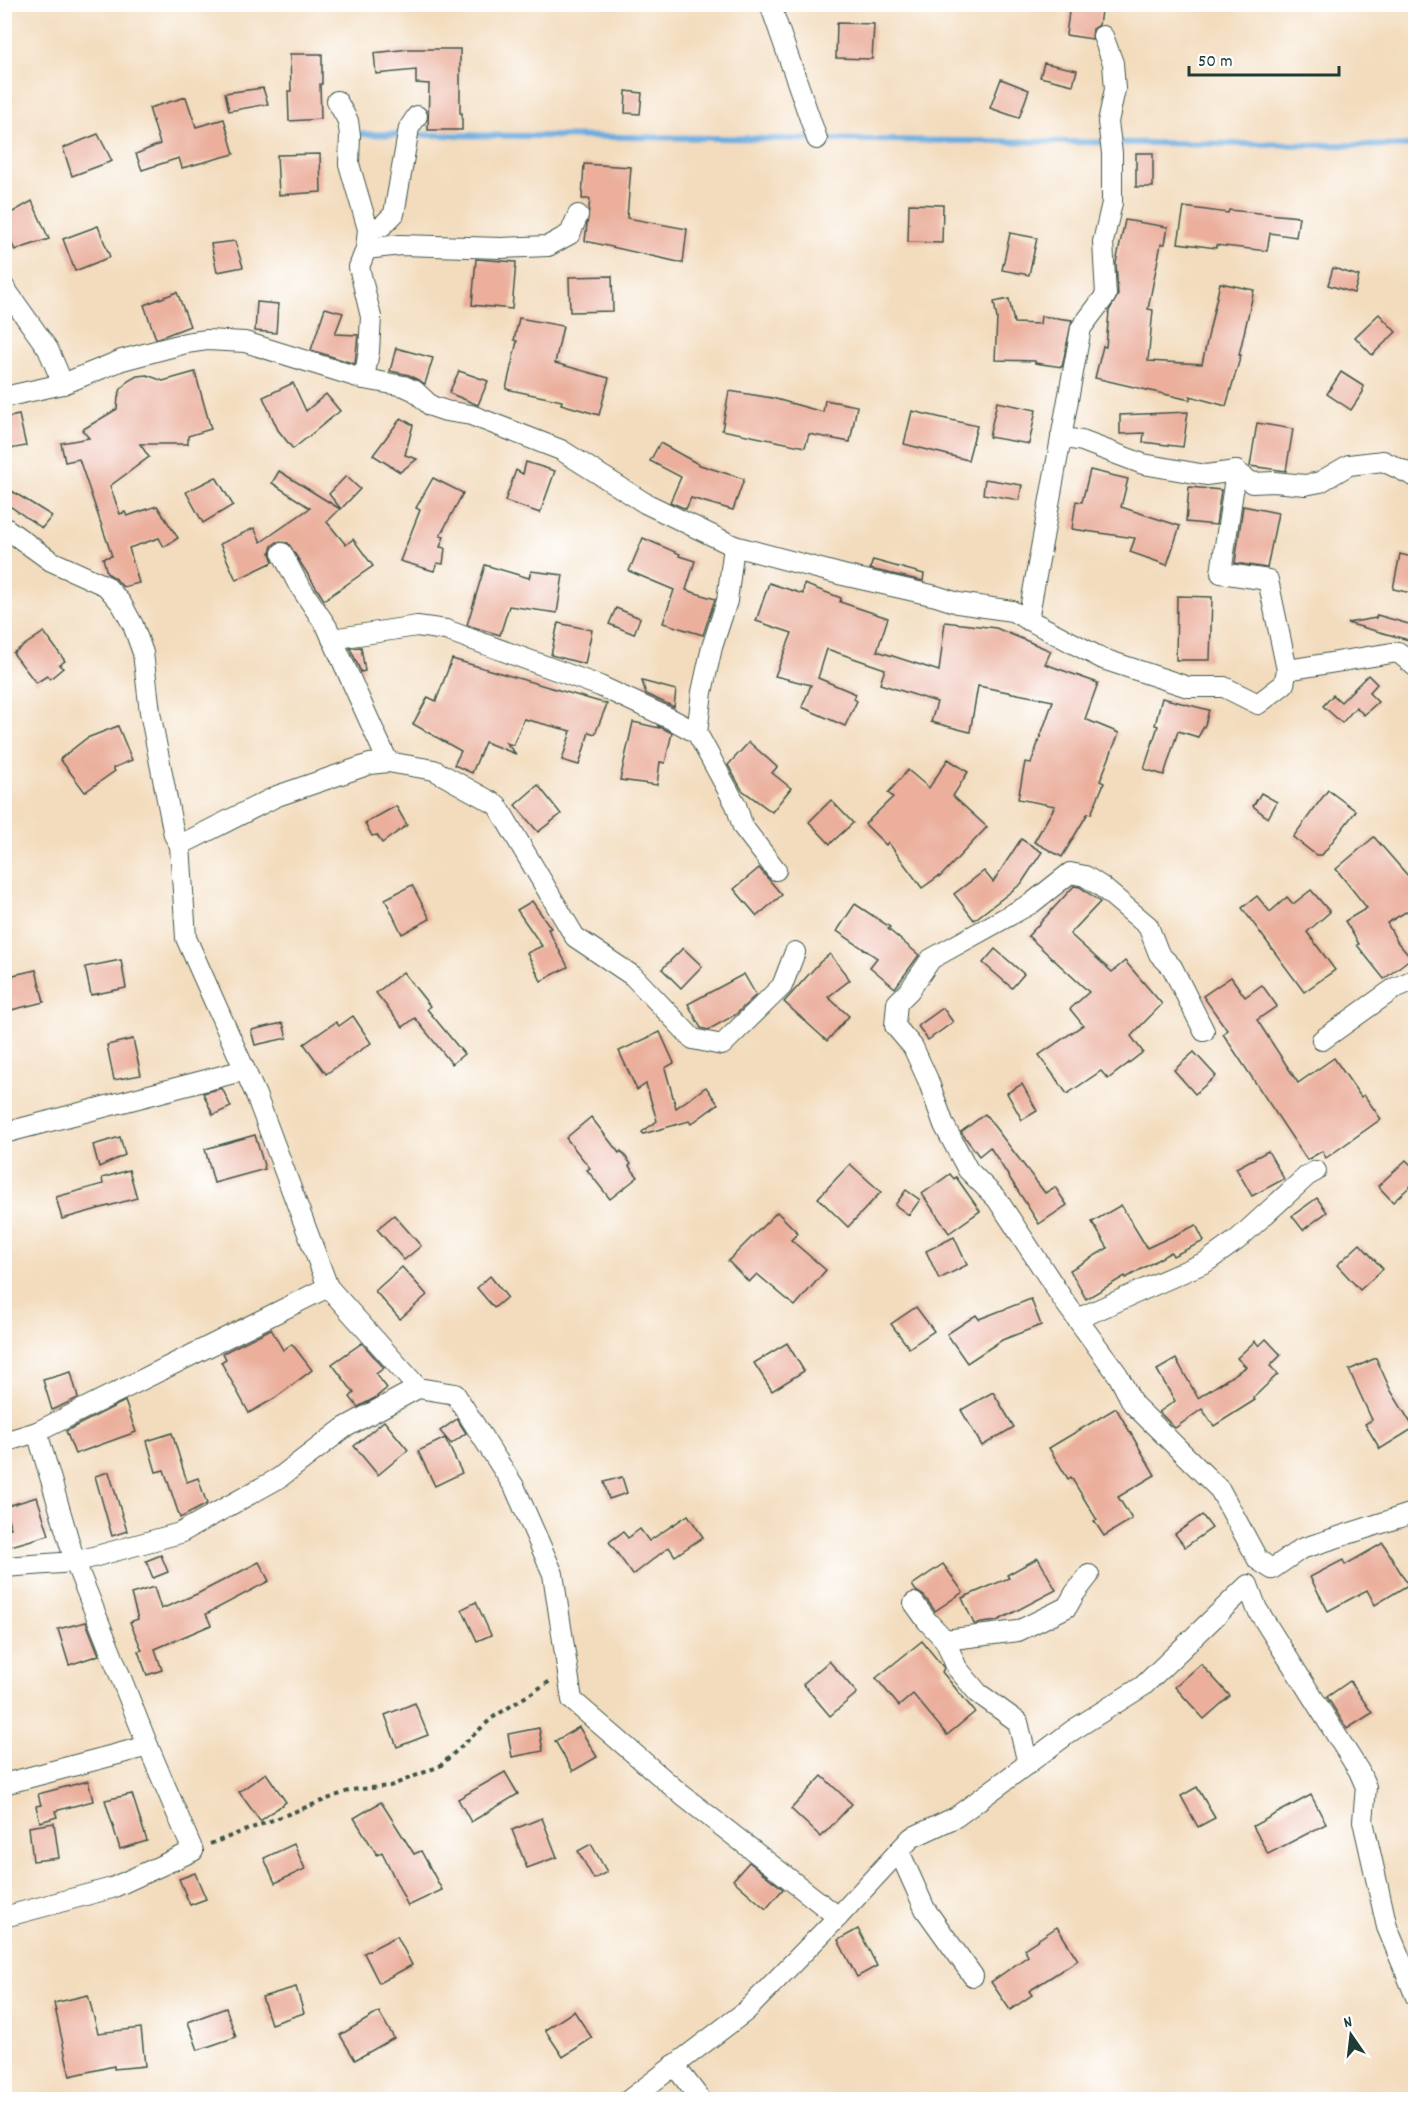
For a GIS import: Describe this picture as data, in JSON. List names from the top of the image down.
{
  "scale_bar": "50 m",
  "north": "top"
}
